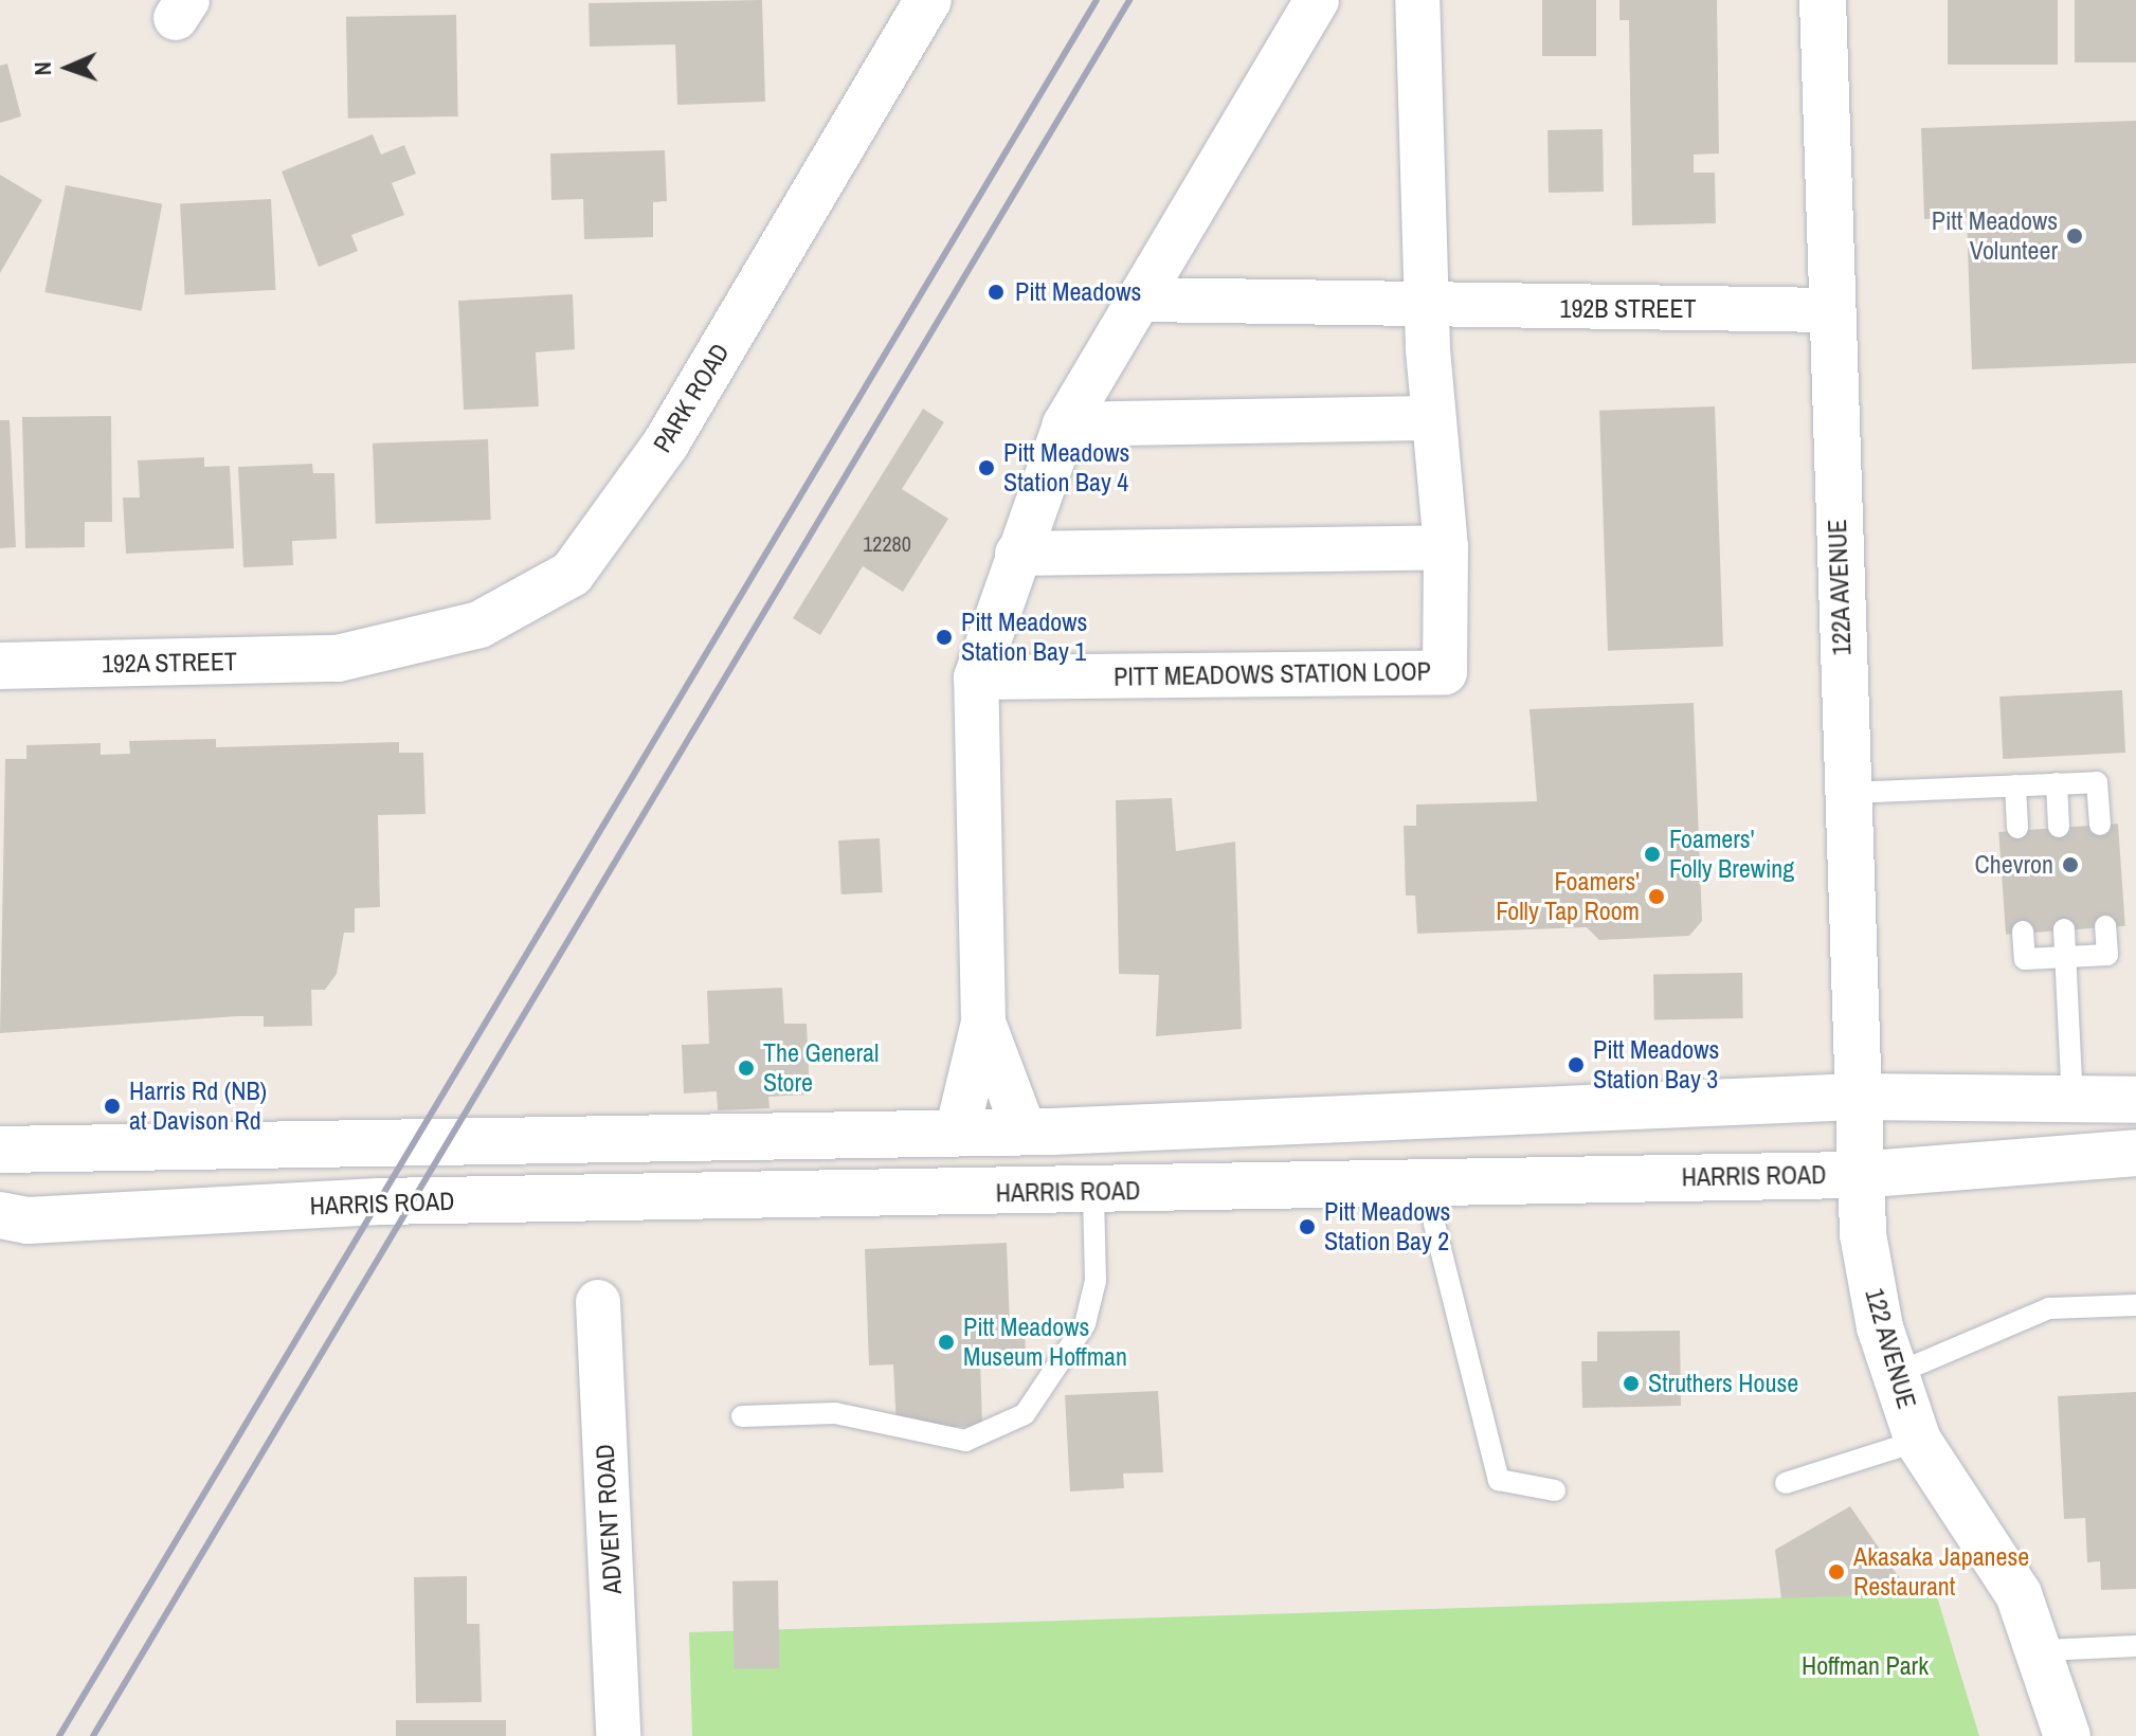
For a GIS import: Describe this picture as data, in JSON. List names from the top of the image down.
{
  "streets": {
    "main road": [
      "PARK ROAD",
      "122A AVENUE",
      "192A STREET",
      "HARRIS ROAD",
      "122 AVENUE"
    ],
    "street": ["192B STREET", "PITT MEADOWS STATION LOOP", "ADVENT ROAD"]
  },
  "crossings": [
    ["192B STREET", "122A AVENUE"],
    ["192B STREET", "PITT MEADOWS STATION LOOP"],
    ["PARK ROAD", "192A STREET"],
    ["122A AVENUE", "HARRIS ROAD"],
    ["122A AVENUE", "122 AVENUE"],
    ["HARRIS ROAD", "122 AVENUE"]
  ],
  "parks": ["Hoffman Park"],
  "places": [
    "Pitt Meadows Volunteer",
    "Pitt Meadows",
    "Pitt Meadows Station Bay 4",
    "Pitt Meadows Station Bay 1",
    "Foamers' Folly Brewing",
    "Chevron",
    "Foamers' Folly Tap Room",
    "Pitt Meadows Station Bay 3",
    "The General Store",
    "Harris Rd (NB) at Davison Rd",
    "Pitt Meadows Station Bay 2",
    "Pitt Meadows Museum Hoffman",
    "Struthers House",
    "Akasaka Japanese Restaurant"
  ],
  "house_numbers": ["12280"],
  "north": "left"
}
